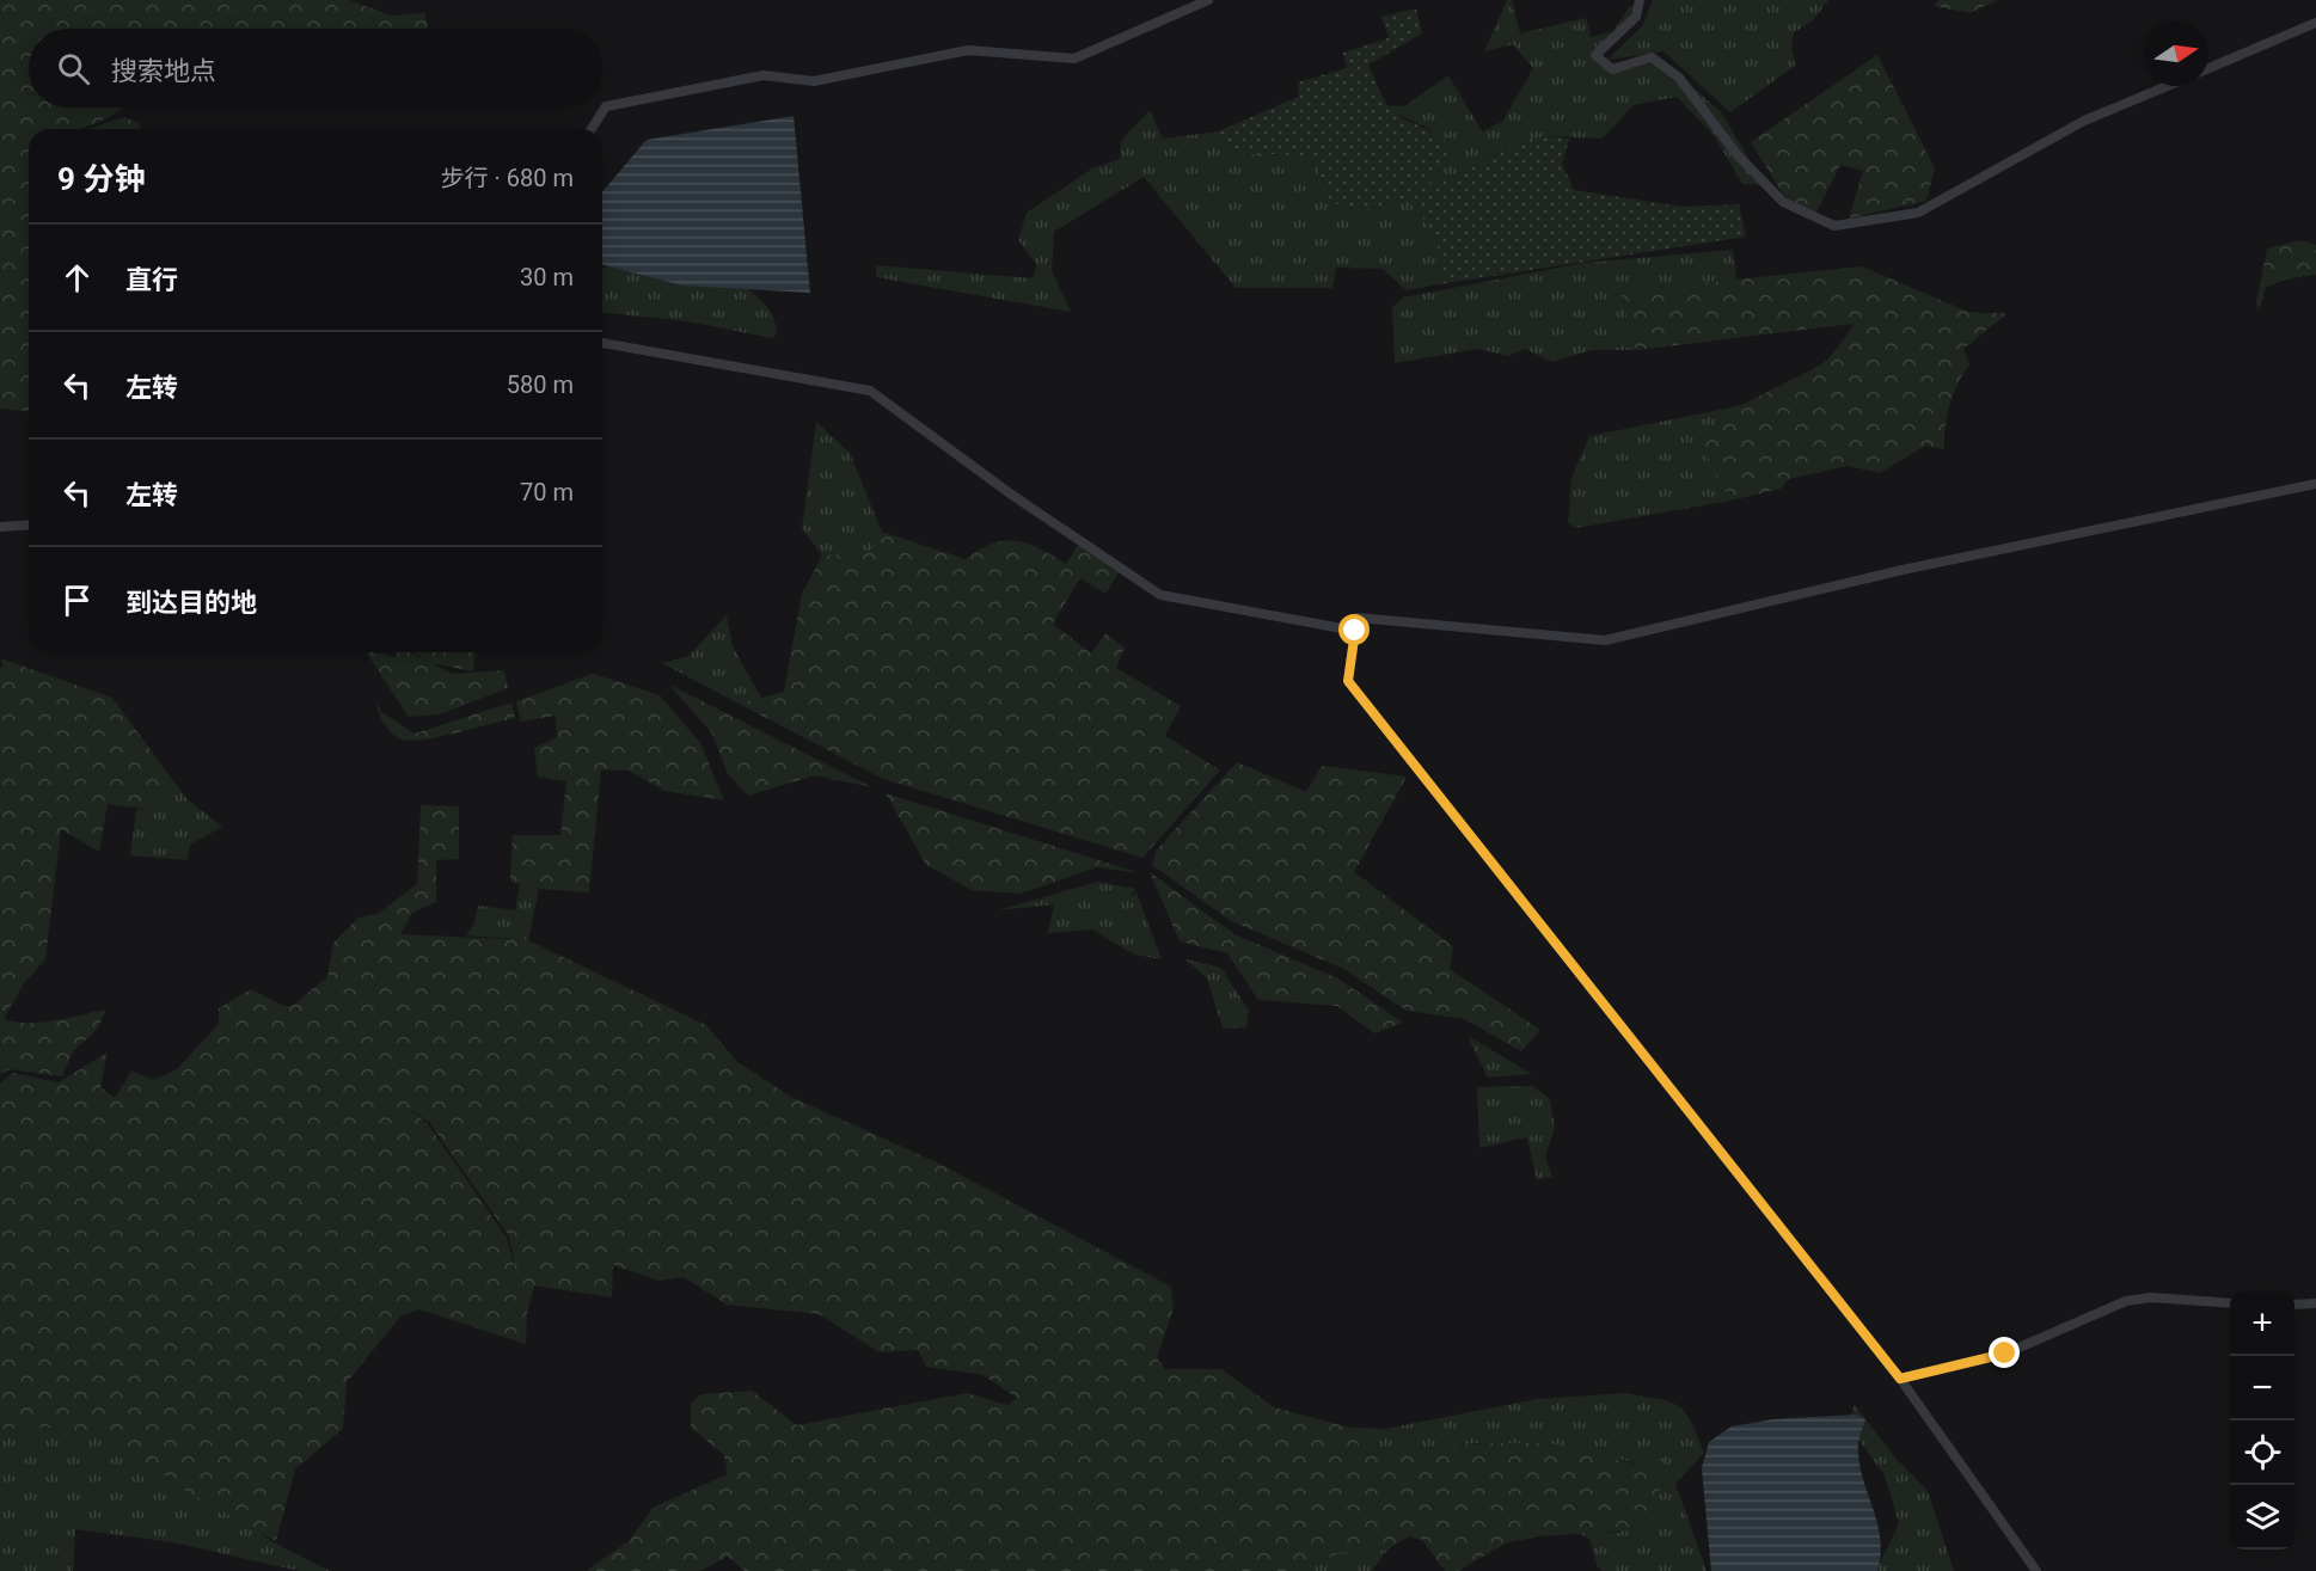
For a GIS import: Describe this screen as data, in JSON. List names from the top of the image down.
{
  "north": "right",
  "page": {
    "search": "搜索地点",
    "heading": ["9 分钟", "步行 · 680 m"],
    "list": [
      ["直行", "30 m"],
      ["左转", "580 m"],
      ["左转", "70 m"],
      "到达目的地"
    ],
    "map_buttons": ["+", "−"]
  }
}
